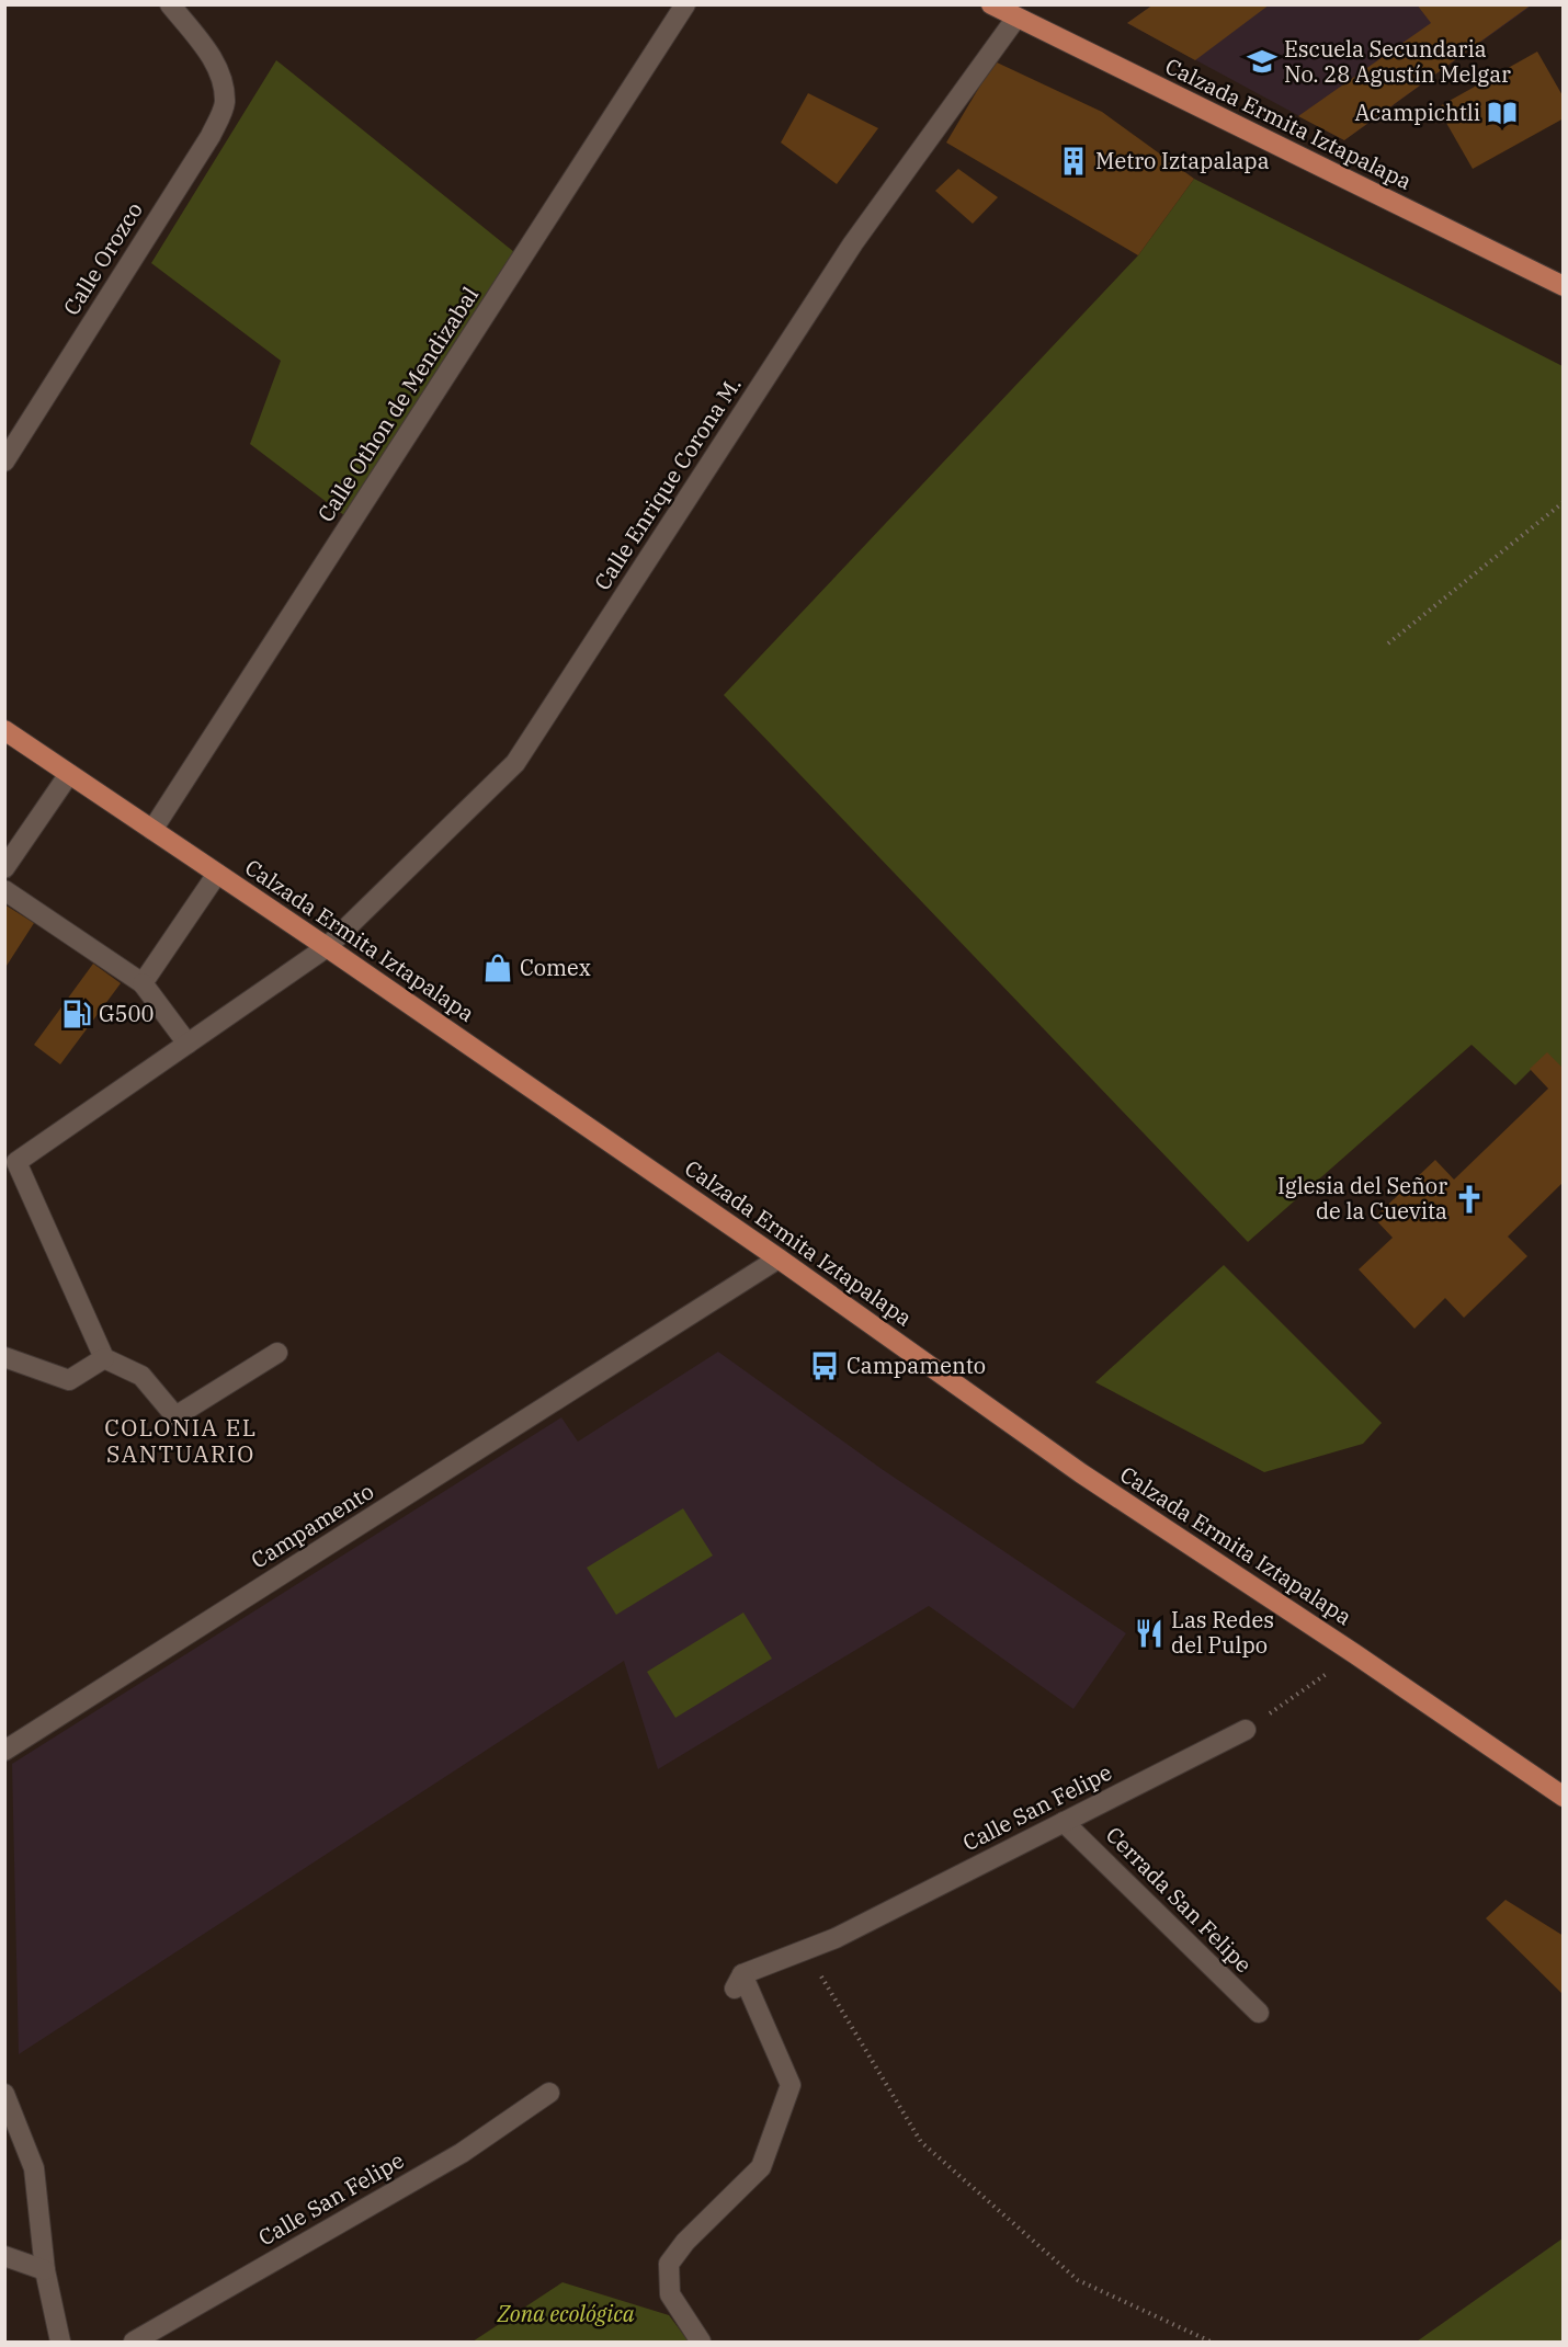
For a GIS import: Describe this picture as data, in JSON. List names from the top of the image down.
{
  "streets": {
    "main road": ["Calzada Ermita Iztapalapa"],
    "street": [
      "Calle Orozco",
      "Calle Othon de Mendizabal",
      "Calle Enrique Corona M.",
      "Campamento",
      "Calle San Felipe",
      "Cerrada San Felipe"
    ]
  },
  "crossings": [
    ["Calzada Ermita Iztapalapa", "Calle Othon de Mendizabal"],
    ["Calzada Ermita Iztapalapa", "Calle Enrique Corona M."],
    ["Calzada Ermita Iztapalapa", "Campamento"],
    ["Calle San Felipe", "Cerrada San Felipe"]
  ],
  "districts": ["COLONIA EL SANTUARIO"],
  "parks": ["Zona ecológica"],
  "places": {
    "school or university": ["Escuela Secundaria No. 28 Agustín Melgar"],
    "library": ["Acampichtli"],
    "building": ["Metro Iztapalapa"],
    "shop": ["Comex"],
    "fuel station": ["G500"],
    "church": ["Iglesia del Señor de la Cuevita"],
    "bus stop": ["Campamento"],
    "restaurant": ["Las Redes del Pulpo"]
  }
}
